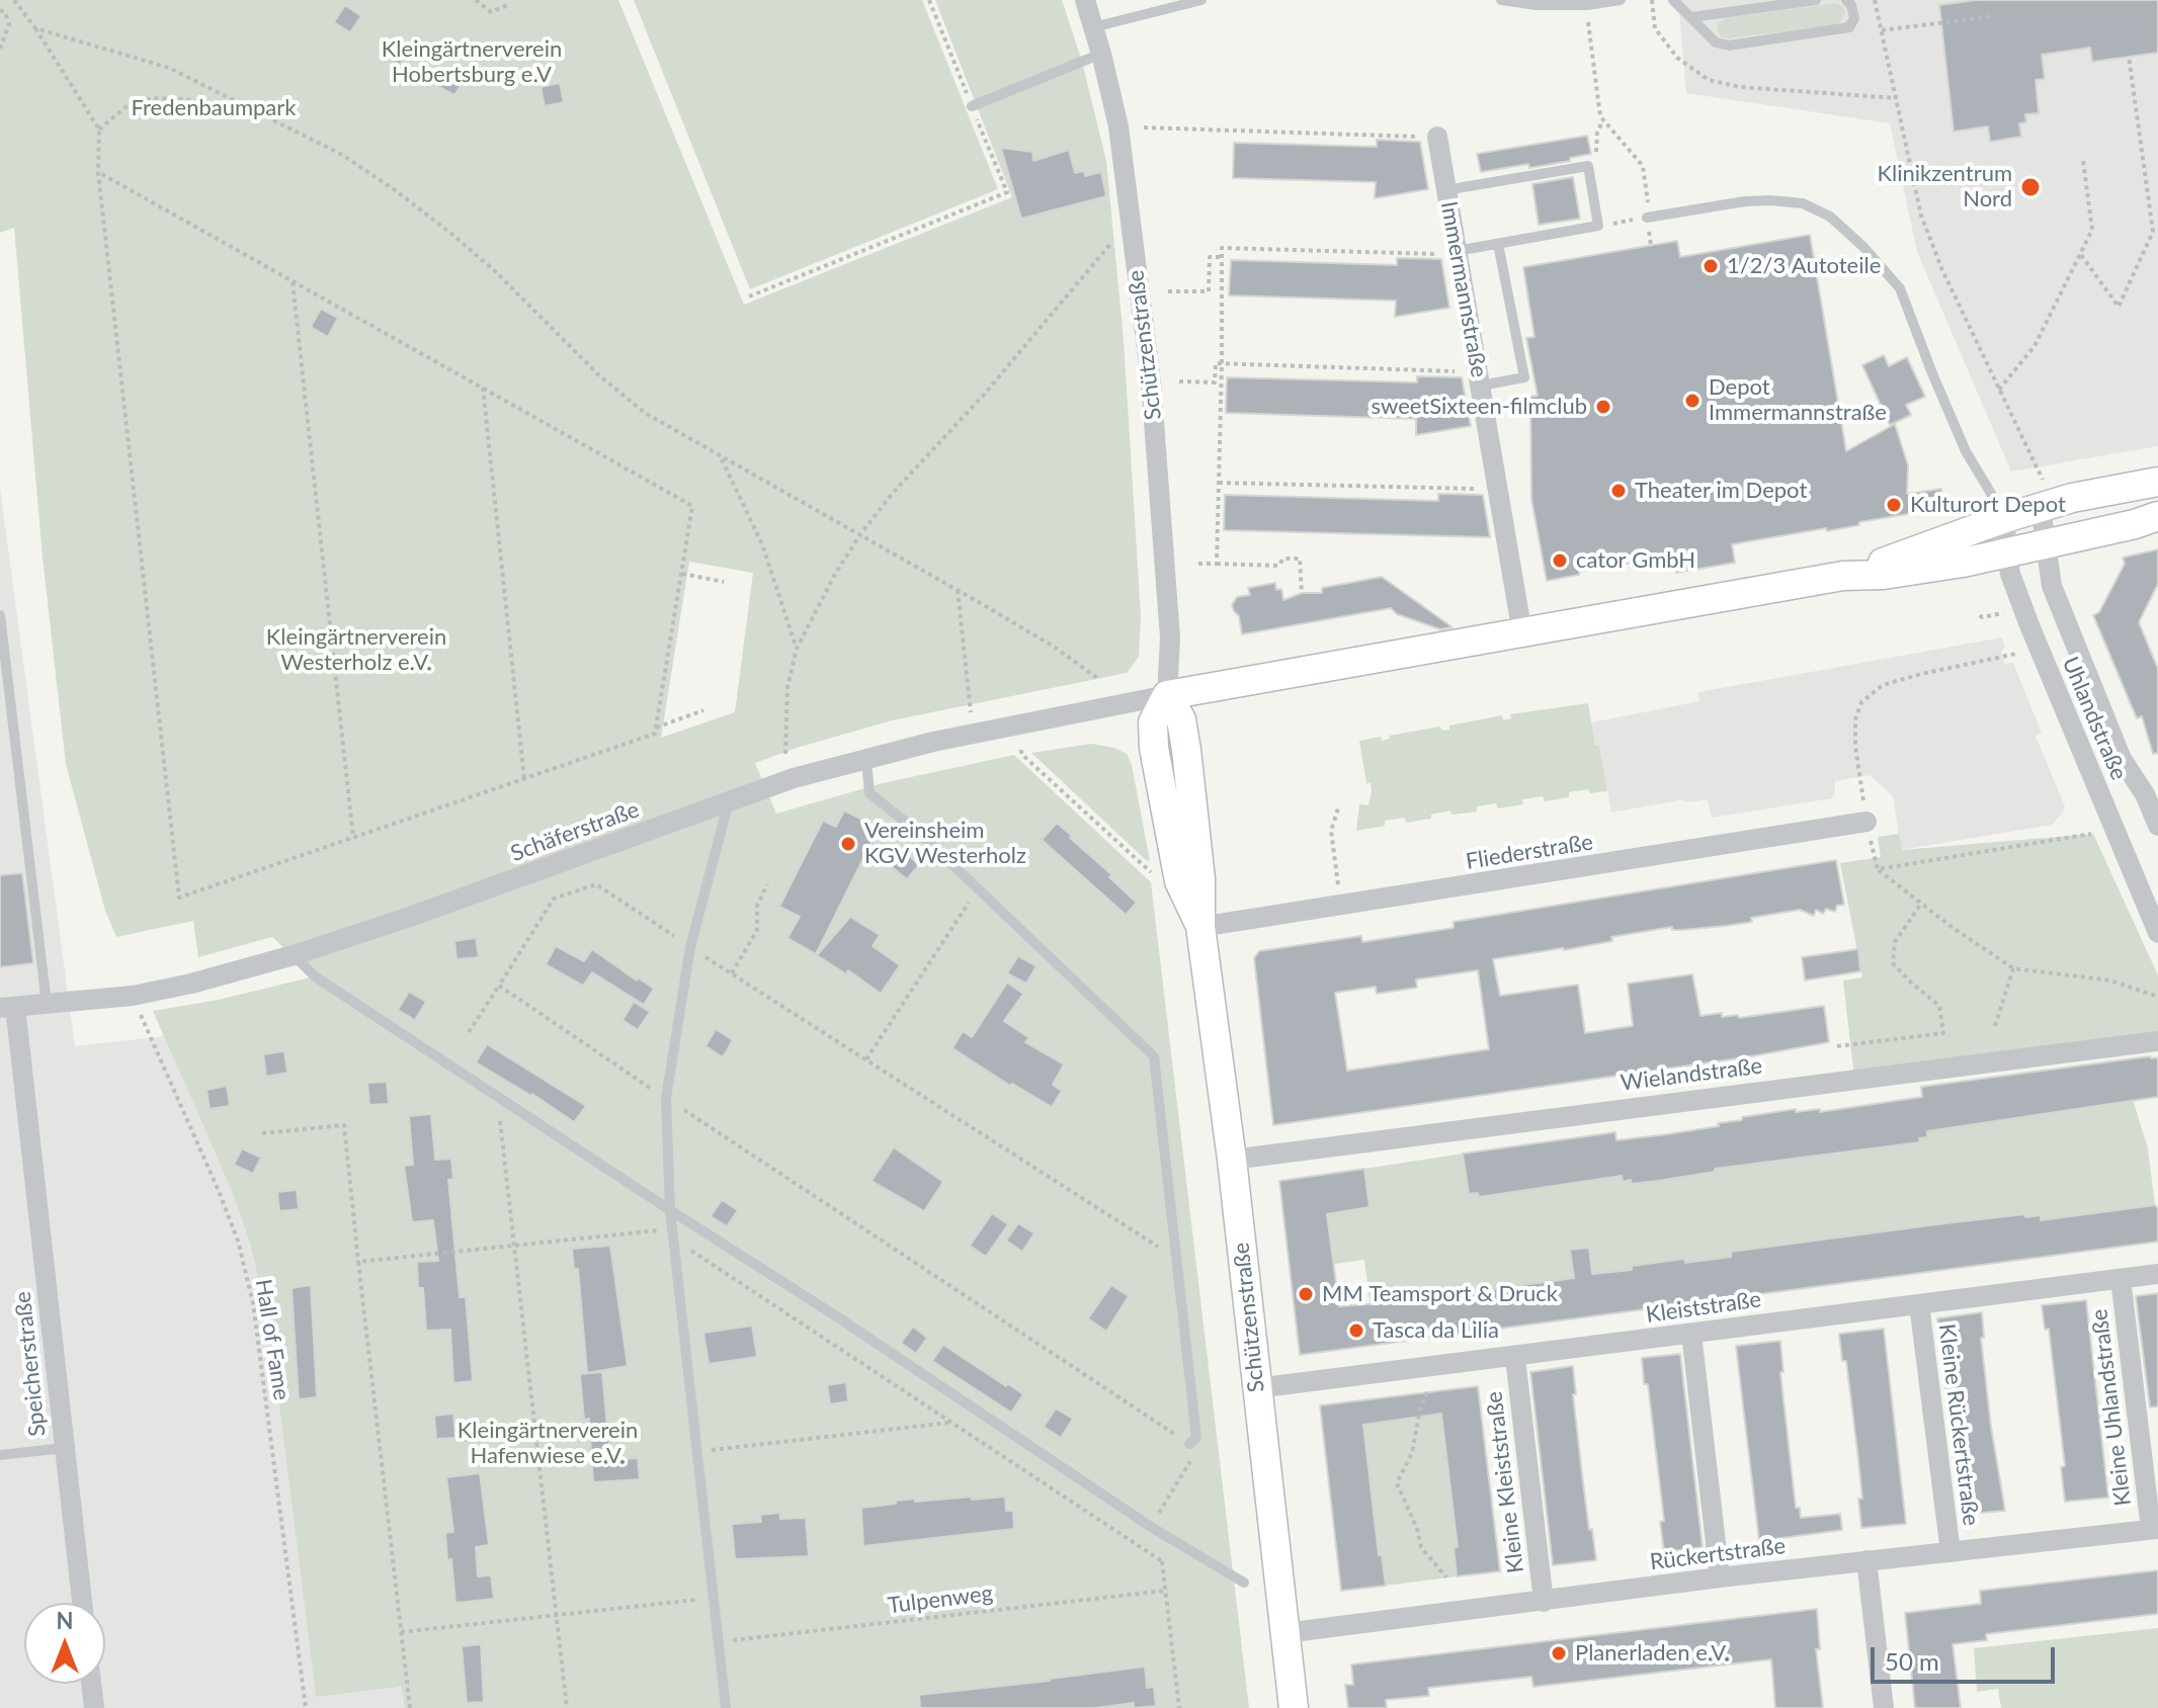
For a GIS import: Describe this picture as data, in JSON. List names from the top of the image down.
{
  "streets": {
    "street": [
      "Immermannstraße",
      "Schützenstraße",
      "Uhlandstraße",
      "Schäferstraße",
      "Fliederstraße",
      "Wielandstraße",
      "Kleiststraße",
      "Speicherstraße",
      "Kleine Uhlandstraße",
      "Kleine Rückertstraße",
      "Kleine Kleiststraße",
      "Rückertstraße"
    ],
    "path": ["Hall of Fame", "Tulpenweg"]
  },
  "crossings": [
    ["Schützenstraße", "Schäferstraße"],
    ["Schützenstraße", "Fliederstraße"],
    ["Schützenstraße", "Wielandstraße"],
    ["Schützenstraße", "Kleiststraße"],
    ["Schützenstraße", "Rückertstraße"],
    ["Schäferstraße", "Hall of Fame"],
    ["Schäferstraße", "Speicherstraße"],
    ["Kleiststraße", "Kleine Uhlandstraße"],
    ["Kleiststraße", "Kleine Rückertstraße"],
    ["Kleiststraße", "Kleine Kleiststraße"],
    ["Kleine Uhlandstraße", "Rückertstraße"],
    ["Kleine Rückertstraße", "Rückertstraße"],
    ["Kleine Kleiststraße", "Rückertstraße"]
  ],
  "parks": [
    "Kleingärtnerverein Hobertsburg e.V",
    "Fredenbaumpark",
    "Kleingärtnerverein Westerholz e.V.",
    "Kleingärtnerverein Hafenwiese e.V."
  ],
  "places": [
    "Klinikzentrum Nord",
    "1/2/3 Autoteile",
    "Depot Immermannstraße",
    "sweetSixteen-filmclub",
    "Theater im Depot",
    "Kulturort Depot",
    "cator GmbH",
    "Vereinsheim KGV Westerholz",
    "MM Teamsport & Druck",
    "Tasca da Lilia",
    "Planerladen e.V."
  ],
  "scale_bar": "50 m",
  "north": "top"
}
